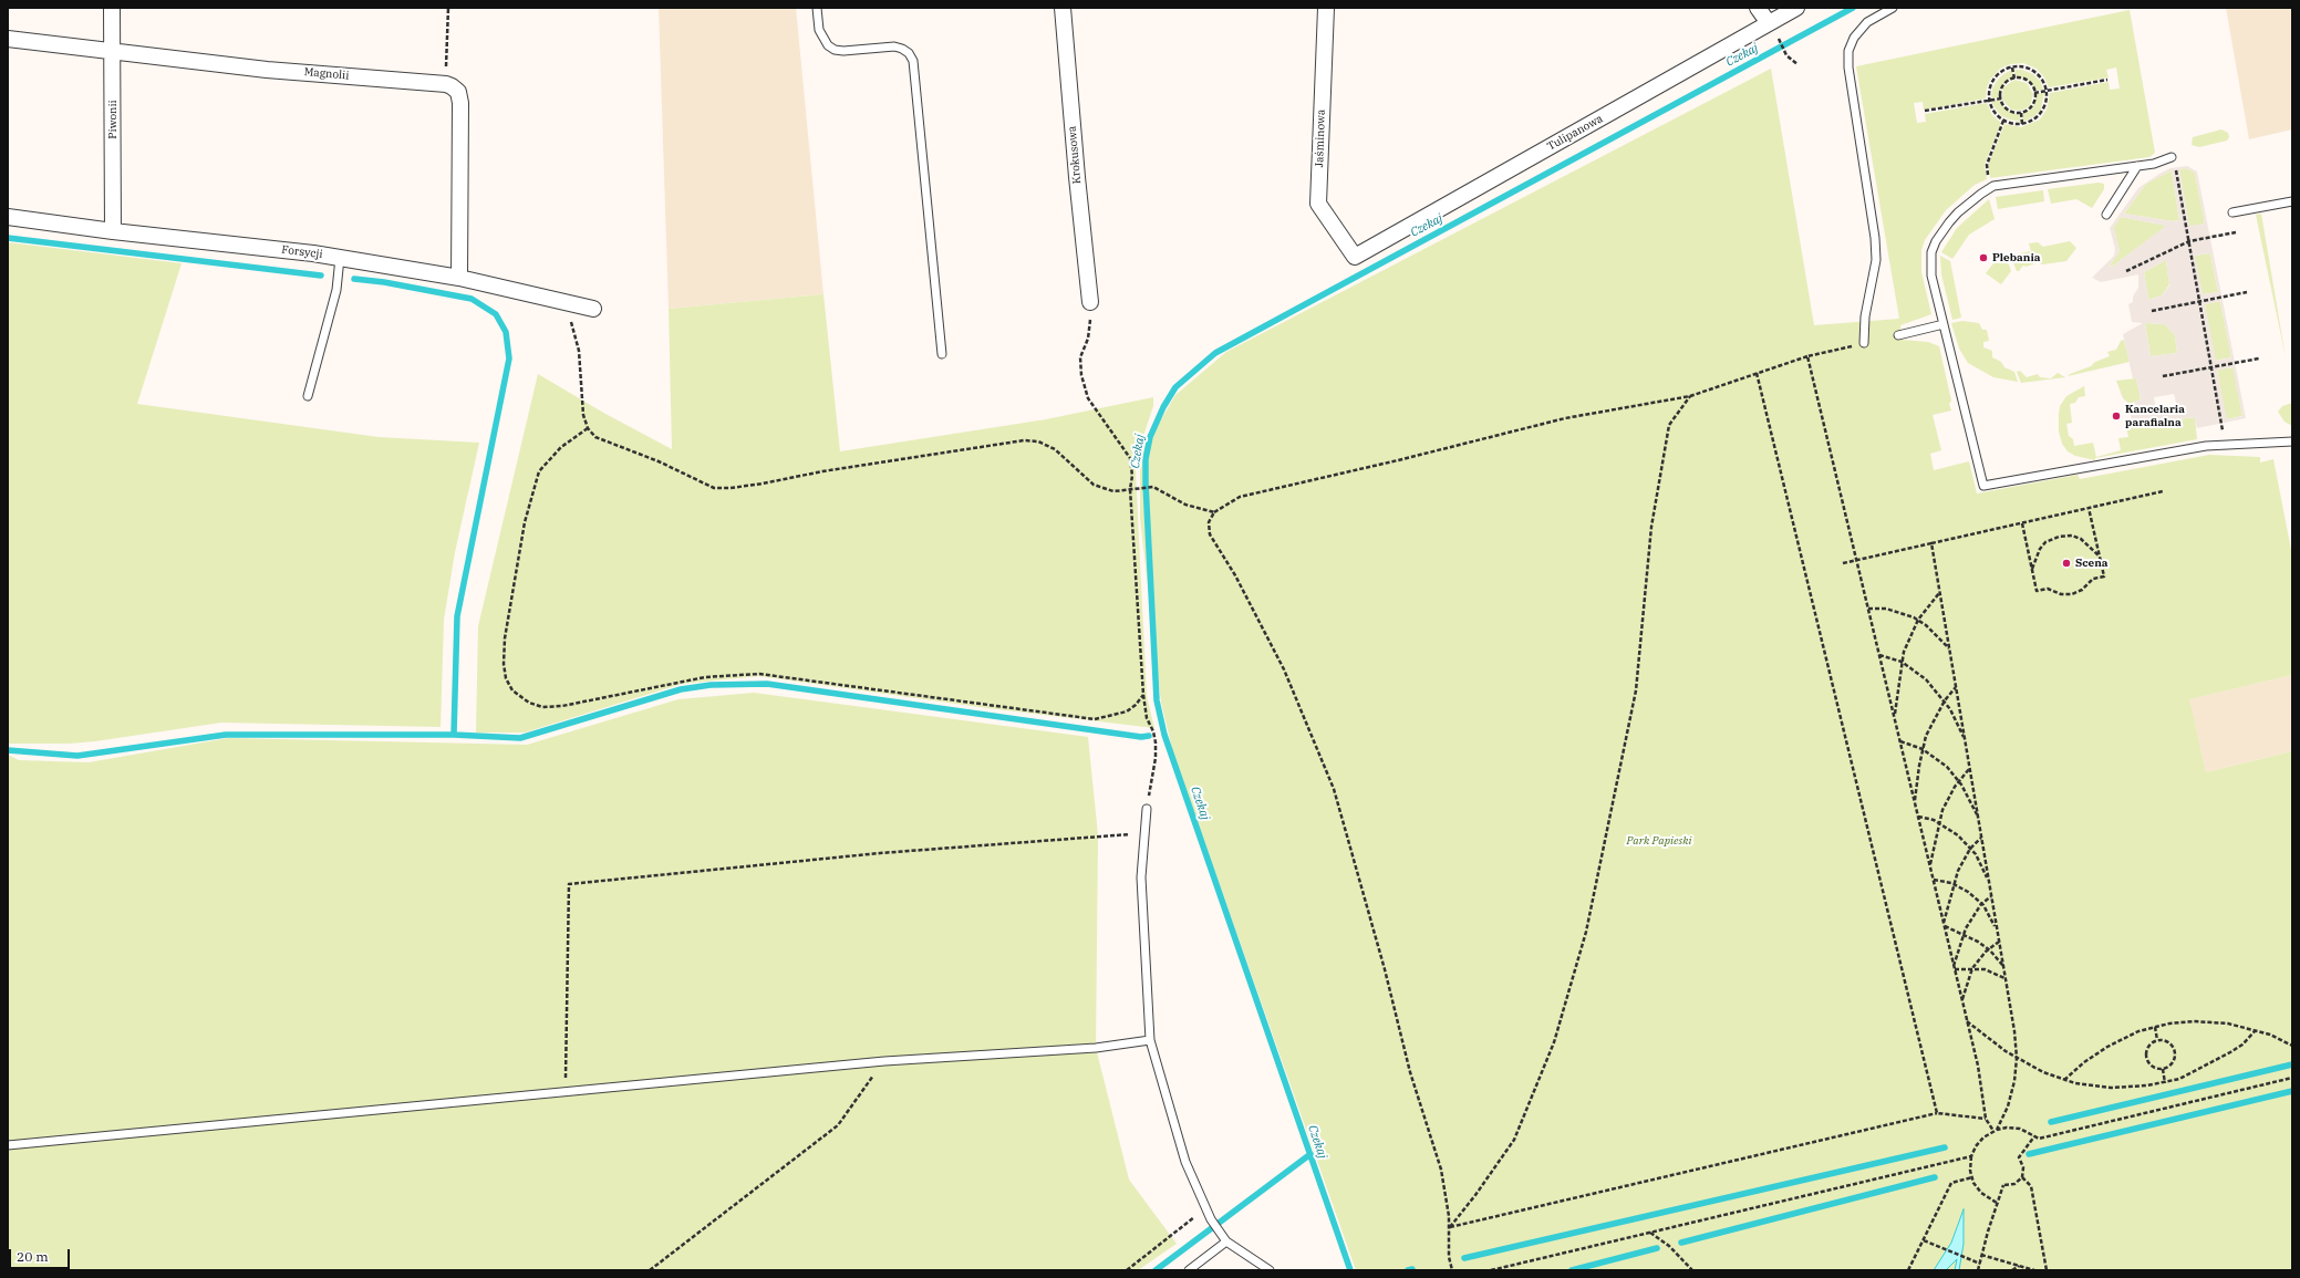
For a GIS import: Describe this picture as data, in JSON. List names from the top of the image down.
{
  "streets": {
    "street": [
      "Magnolii",
      "Piwonii",
      "Tulipanowa",
      "Jaśminowa",
      "Krokusowa",
      "Forsycji"
    ]
  },
  "crossings": [
    ["Magnolii", "Piwonii"],
    ["Magnolii", "Forsycji"],
    ["Piwonii", "Forsycji"],
    ["Tulipanowa", "Jaśminowa"]
  ],
  "water": ["Czekaj"],
  "parks": ["Park Papieski"],
  "places": ["Plebania", "Kancelaria parafialna", "Scena"],
  "scale_bar": "20 m"
}
